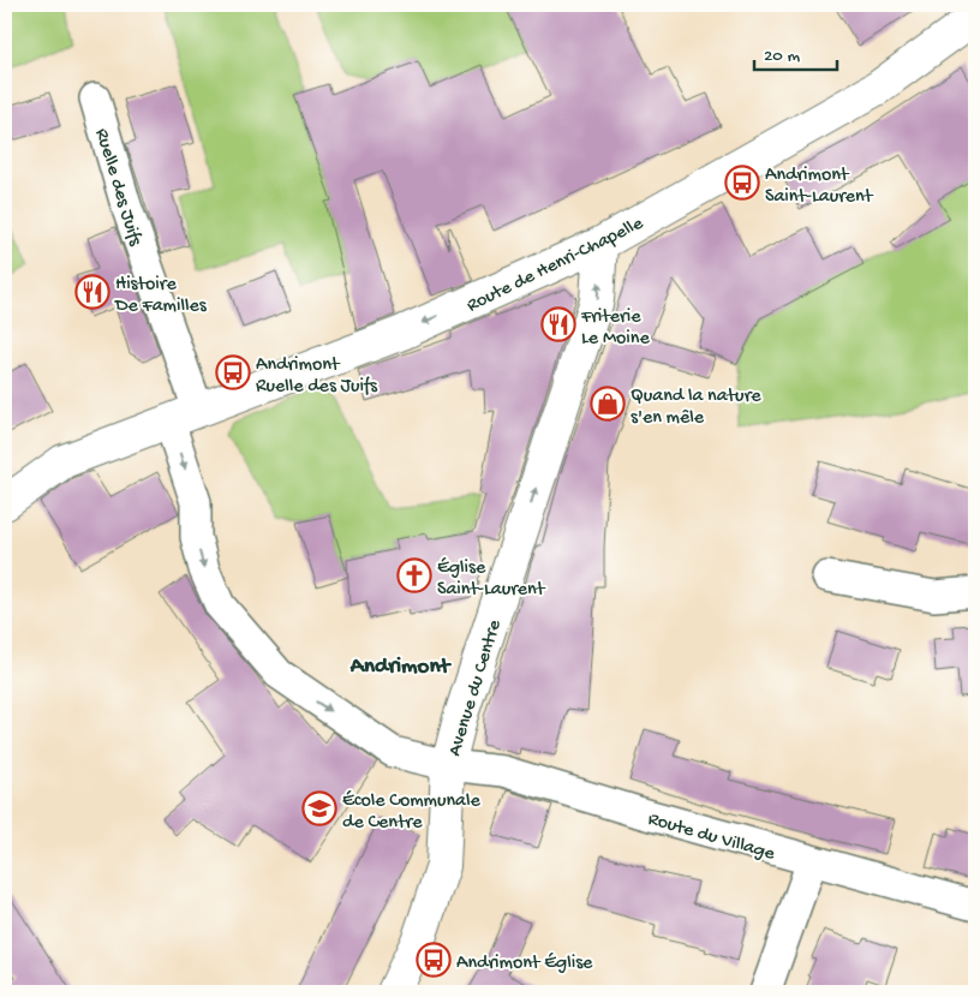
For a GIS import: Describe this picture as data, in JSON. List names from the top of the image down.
{
  "streets": {
    "street": [
      "Ruelle des Juifs",
      "Route de Henri-Chapelle",
      "Avenue du Centre",
      "Route du Village"
    ]
  },
  "crossings": [
    ["Ruelle des Juifs", "Route de Henri-Chapelle"],
    ["Ruelle des Juifs", "Avenue du Centre"],
    ["Ruelle des Juifs", "Route du Village"],
    ["Route de Henri-Chapelle", "Avenue du Centre"],
    ["Avenue du Centre", "Route du Village"]
  ],
  "one_way": ["Ruelle des Juifs", "Route de Henri-Chapelle", "Avenue du Centre"],
  "districts": ["Andrimont"],
  "places": {
    "bus stop": ["Andrimont Saint-Laurent", "Andrimont Ruelle des Juifs", "Andrimont Église"],
    "restaurant": ["Histoire De Familles", "Friterie Le Moine"],
    "shop": ["Quand la nature s'en mêle"],
    "church": ["Église Saint-Laurent"],
    "school or university": ["École Communale de Centre"]
  },
  "scale_bar": "20 m"
}
